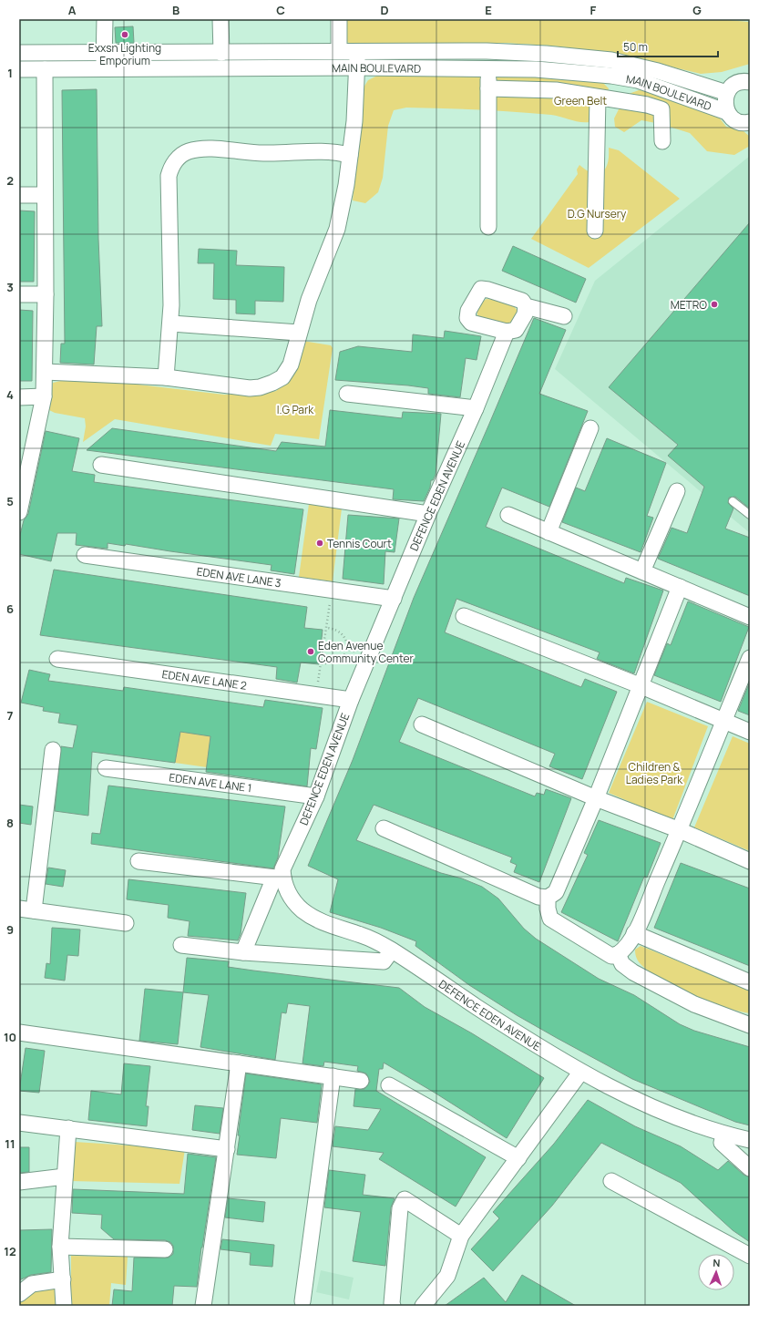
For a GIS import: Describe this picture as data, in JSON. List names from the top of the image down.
{
  "streets": {
    "street": [
      "MAIN BOULEVARD",
      "DEFENCE EDEN AVENUE",
      "EDEN AVE LANE 3",
      "EDEN AVE LANE 2",
      "EDEN AVE LANE 1"
    ]
  },
  "crossings": [
    ["DEFENCE EDEN AVENUE", "EDEN AVE LANE 3"],
    ["DEFENCE EDEN AVENUE", "EDEN AVE LANE 2"],
    ["DEFENCE EDEN AVENUE", "EDEN AVE LANE 1"]
  ],
  "parks": [
    "Green Belt",
    "D.G Nursery",
    "I.G Park",
    "Children & Ladies Park"
  ],
  "places": [
    "Exxsn Lighting Emporium",
    "METRO",
    "Tennis Court",
    "Eden Avenue Community Center"
  ],
  "scale_bar": "50 m",
  "north": "top",
  "grid": {
    "columns": [
      "A",
      "B",
      "C",
      "D",
      "E",
      "F",
      "G"
    ],
    "rows": [
      "1",
      "2",
      "3",
      "4",
      "5",
      "6",
      "7",
      "8",
      "9",
      "10",
      "11",
      "12"
    ]
  }
}
